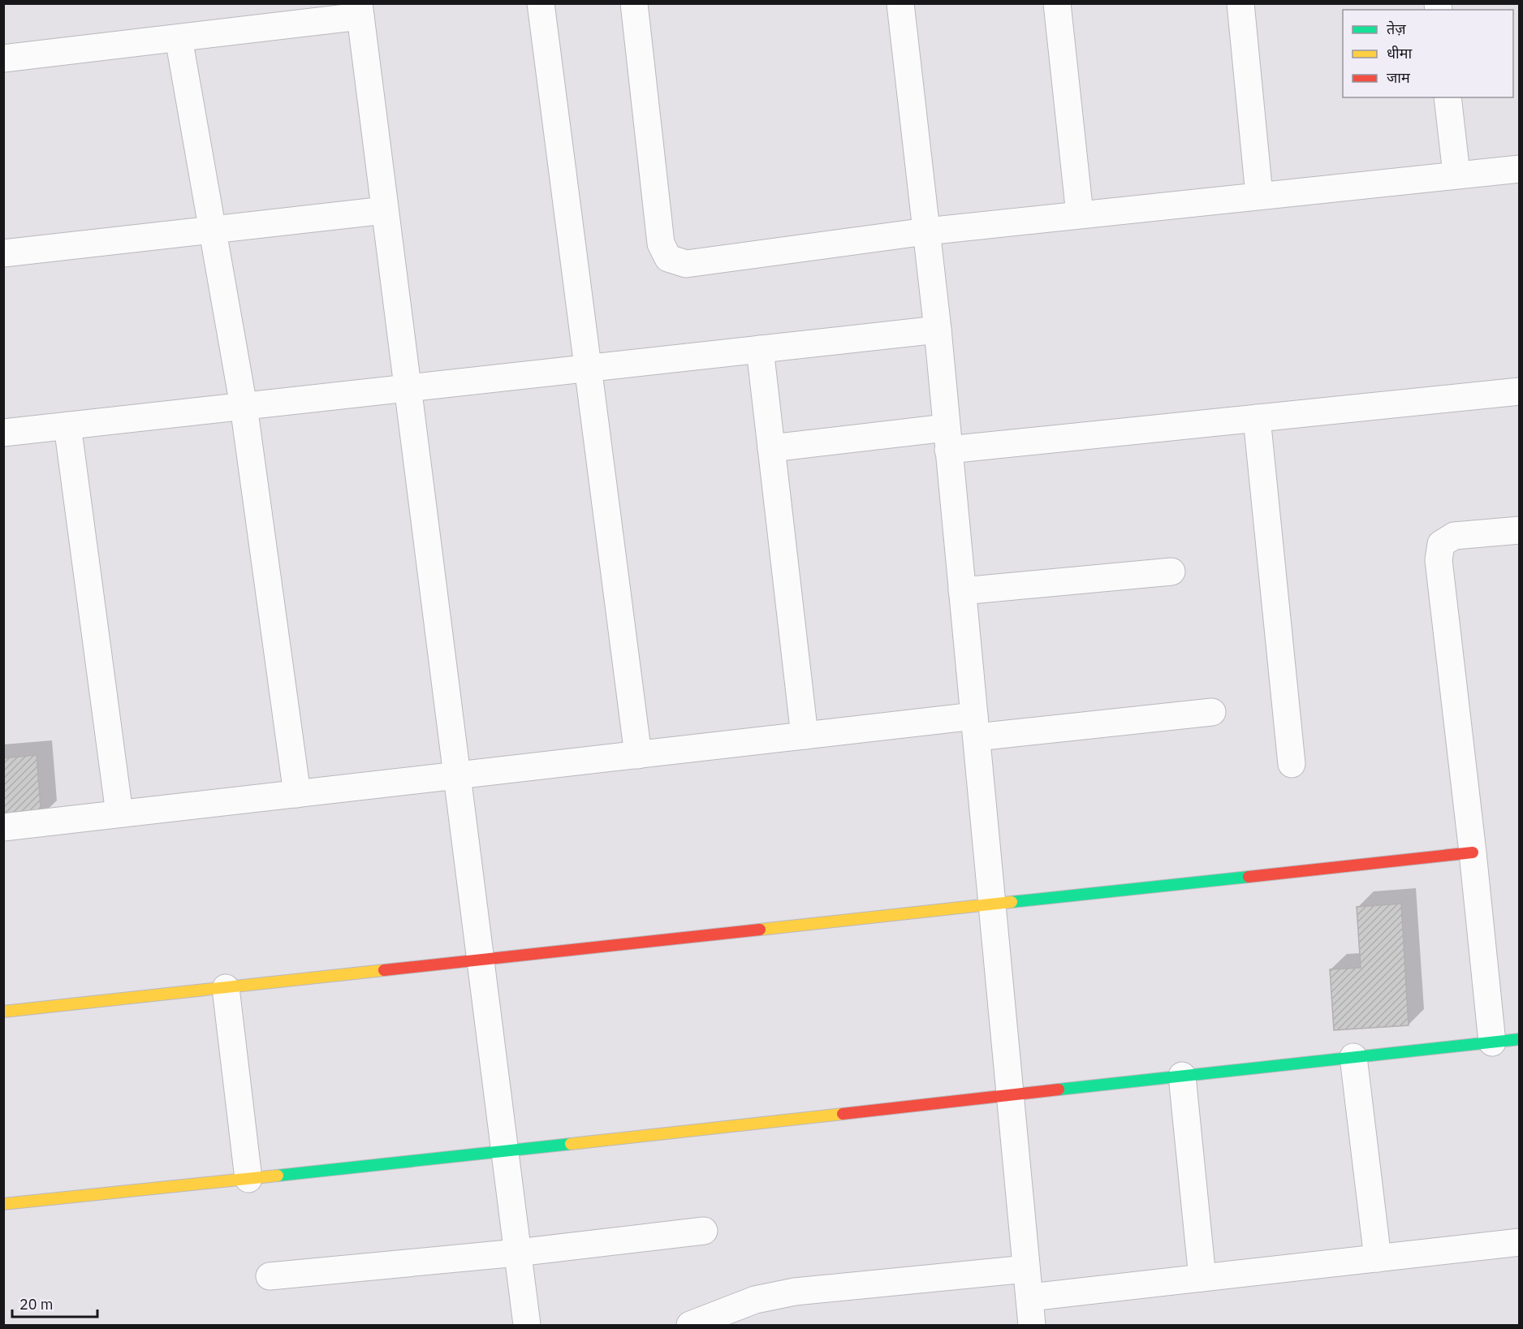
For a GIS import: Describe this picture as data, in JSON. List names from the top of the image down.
{
  "legend": ["तेज़", "धीमा", "जाम"],
  "scale_bar": "20 m"
}
